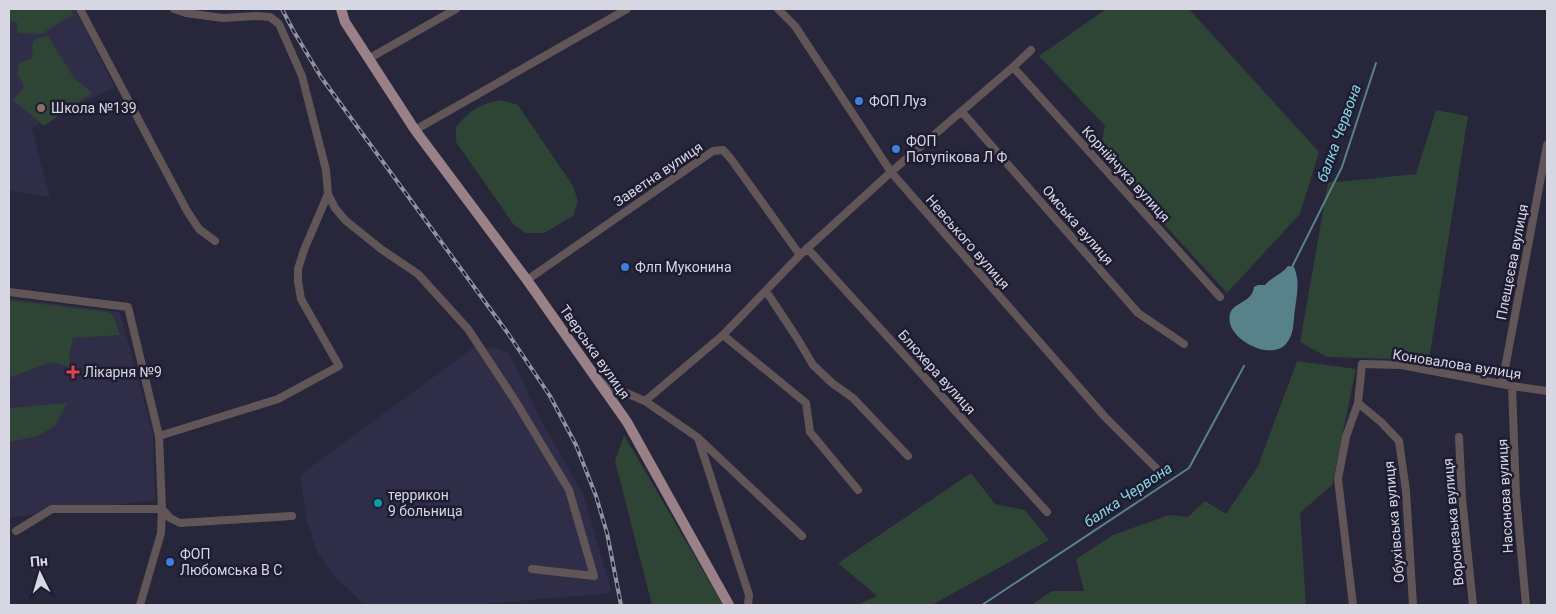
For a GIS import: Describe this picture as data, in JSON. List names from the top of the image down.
{
  "streets": {
    "main road": ["Тверська вулиця"],
    "street": [
      "Заветна вулиця",
      "Корнійчука вулиця",
      "Омська вулиця",
      "Невського вулиця",
      "Плещєєва вулиця",
      "Коновалова вулиця",
      "Блюхера вулиця",
      "Насонова вулиця",
      "Обухівська вулиця",
      "Воронезька вулиця"
    ]
  },
  "crossings": [
    ["Заветна вулиця", "Тверська вулиця"],
    ["Плещєєва вулиця", "Коновалова вулиця"],
    ["Коновалова вулиця", "Насонова вулиця"],
    ["Коновалова вулиця", "Обухівська вулиця"]
  ],
  "water": ["балка Червона"],
  "places": {
    "other": [
      "ФОП Луз",
      "Школа №139",
      "ФОП Потупікова Л Ф",
      "Флп Муконина",
      "террикон 9 больница",
      "ФОП Любомська В С"
    ],
    "health": ["Лікарня №9"]
  },
  "north": "top"
}
